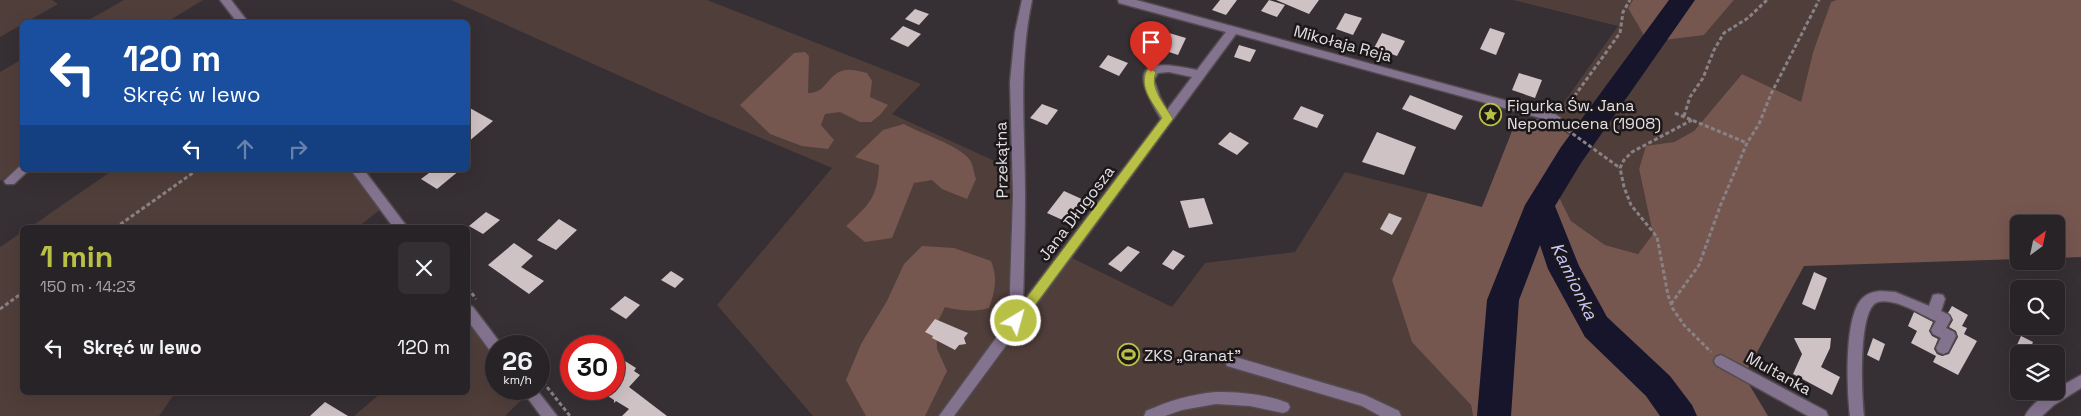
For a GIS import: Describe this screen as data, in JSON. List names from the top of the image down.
{
  "streets": {
    "street": [
      "Mikołaja Reja",
      "Przekątna",
      "Jana Długosza",
      "Multanka"
    ]
  },
  "crossings": [
    ["Mikołaja Reja", "Jana Długosza"],
    ["Przekątna", "Jana Długosza"]
  ],
  "water": ["Kamionka"],
  "places": {
    "place": ["Figurka Św. Jana Nepomucena (1908)"],
    "sports": ["ZKS „Granat”"]
  },
  "north": "top right",
  "page": {
    "turn": ["120 m", "Skręć w lewo"],
    "heading": ["1 min", "150 m · 14:23"],
    "list": [
      {
        "name": "Skręć w lewo",
        "value": "120 m"
      }
    ],
    "speed": "26 km/h",
    "limit": "30"
  }
}
